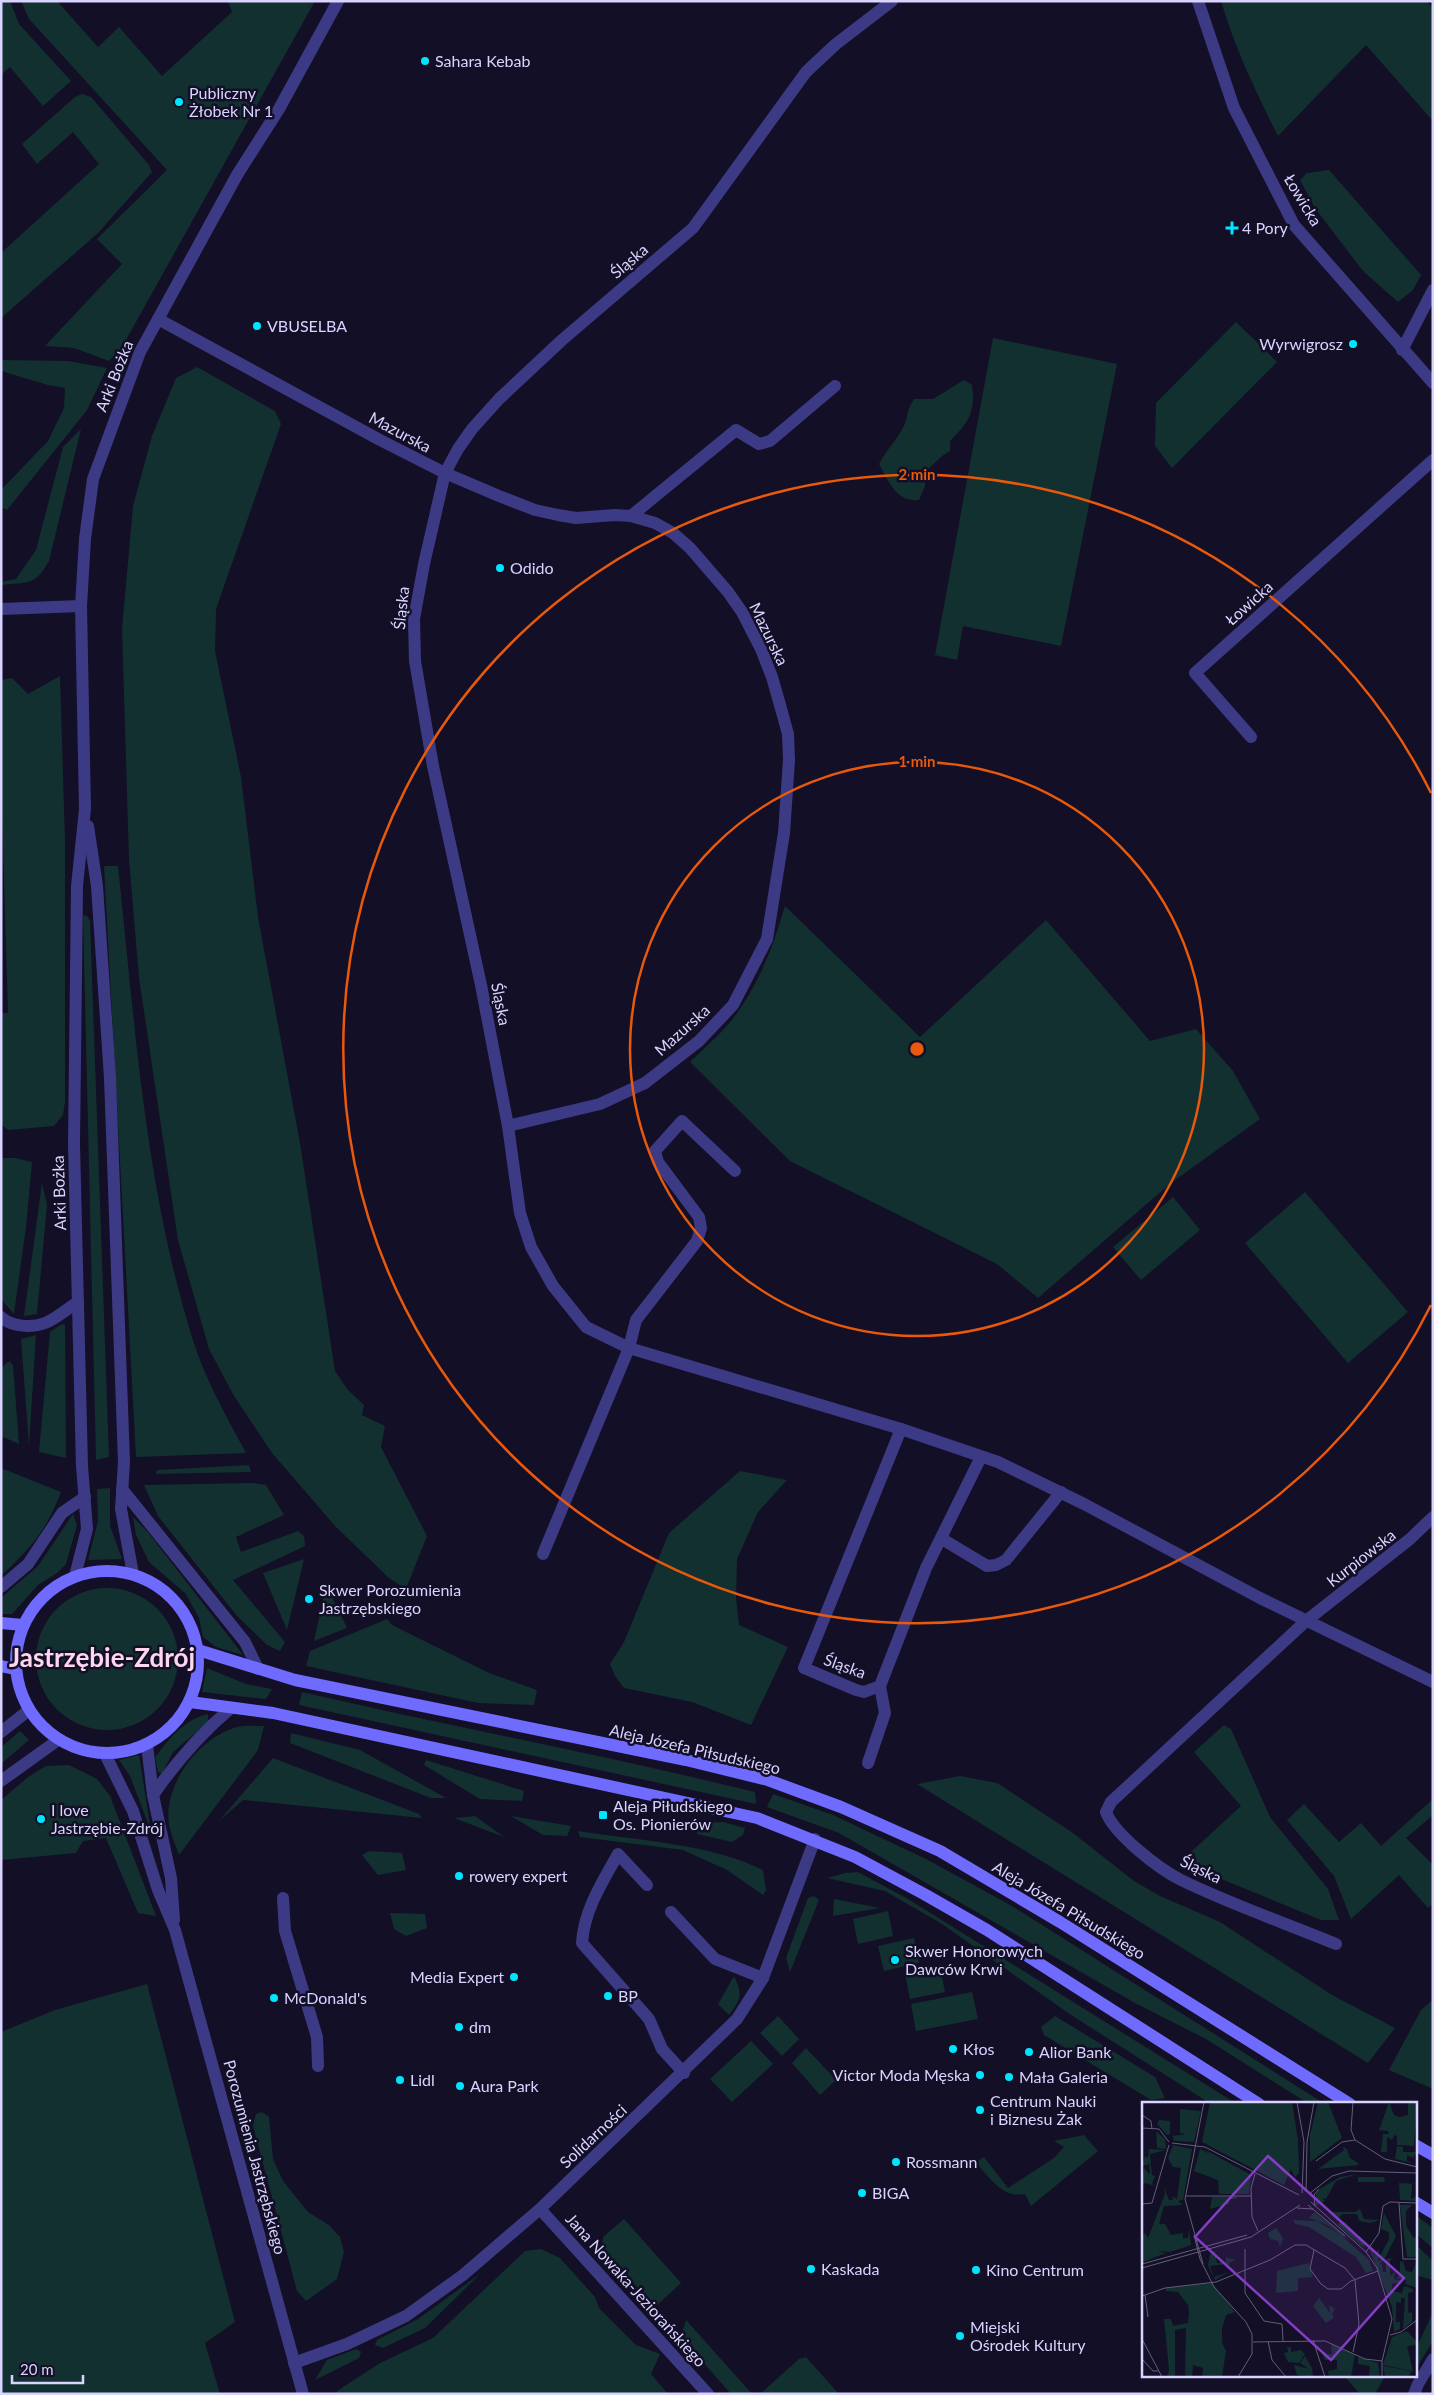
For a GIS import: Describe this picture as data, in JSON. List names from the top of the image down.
{
  "streets": {
    "main road": ["Aleja Józefa Piłsudskiego"],
    "street": [
      "Łowicka",
      "Śląska",
      "Arki Bożka",
      "Mazurska",
      "Kurpiowska",
      "Solidarności",
      "Porozumienia Jastrzębskiego",
      "Jana Nowaka-Jeziorańskiego"
    ]
  },
  "crossings": [
    ["Śląska", "Mazurska"],
    ["Śląska", "Kurpiowska"],
    ["Arki Bożka", "Mazurska"],
    ["Solidarności", "Porozumienia Jastrzębskiego"],
    ["Solidarności", "Jana Nowaka-Jeziorańskiego"]
  ],
  "districts": ["Jastrzębie-Zdrój"],
  "places": {
    "other": [
      "Sahara Kebab",
      "Publiczny Żłobek Nr 1",
      "VBUSELBA",
      "Wyrwigrosz",
      "Odido",
      "Skwer Porozumienia Jastrzębskiego",
      "I love Jastrzębie-Zdrój",
      "rowery expert",
      "Skwer Honorowych Dawców Krwi",
      "Media Expert",
      "BP",
      "McDonald's",
      "dm",
      "Kłos",
      "Alior Bank",
      "Victor Moda Męska",
      "Mała Galeria",
      "Lidl",
      "Aura Park",
      "Centrum Nauki i Biznesu Żak",
      "Rossmann",
      "BIGA",
      "Kaskada",
      "Kino Centrum",
      "Miejski Ośrodek Kultury"
    ],
    "health": ["4 Pory"],
    "transit": ["Aleja Piłudskiego Os. Pionierów"]
  },
  "scale_bar": "20 m",
  "rings": ["2 min", "1 min"]
}
